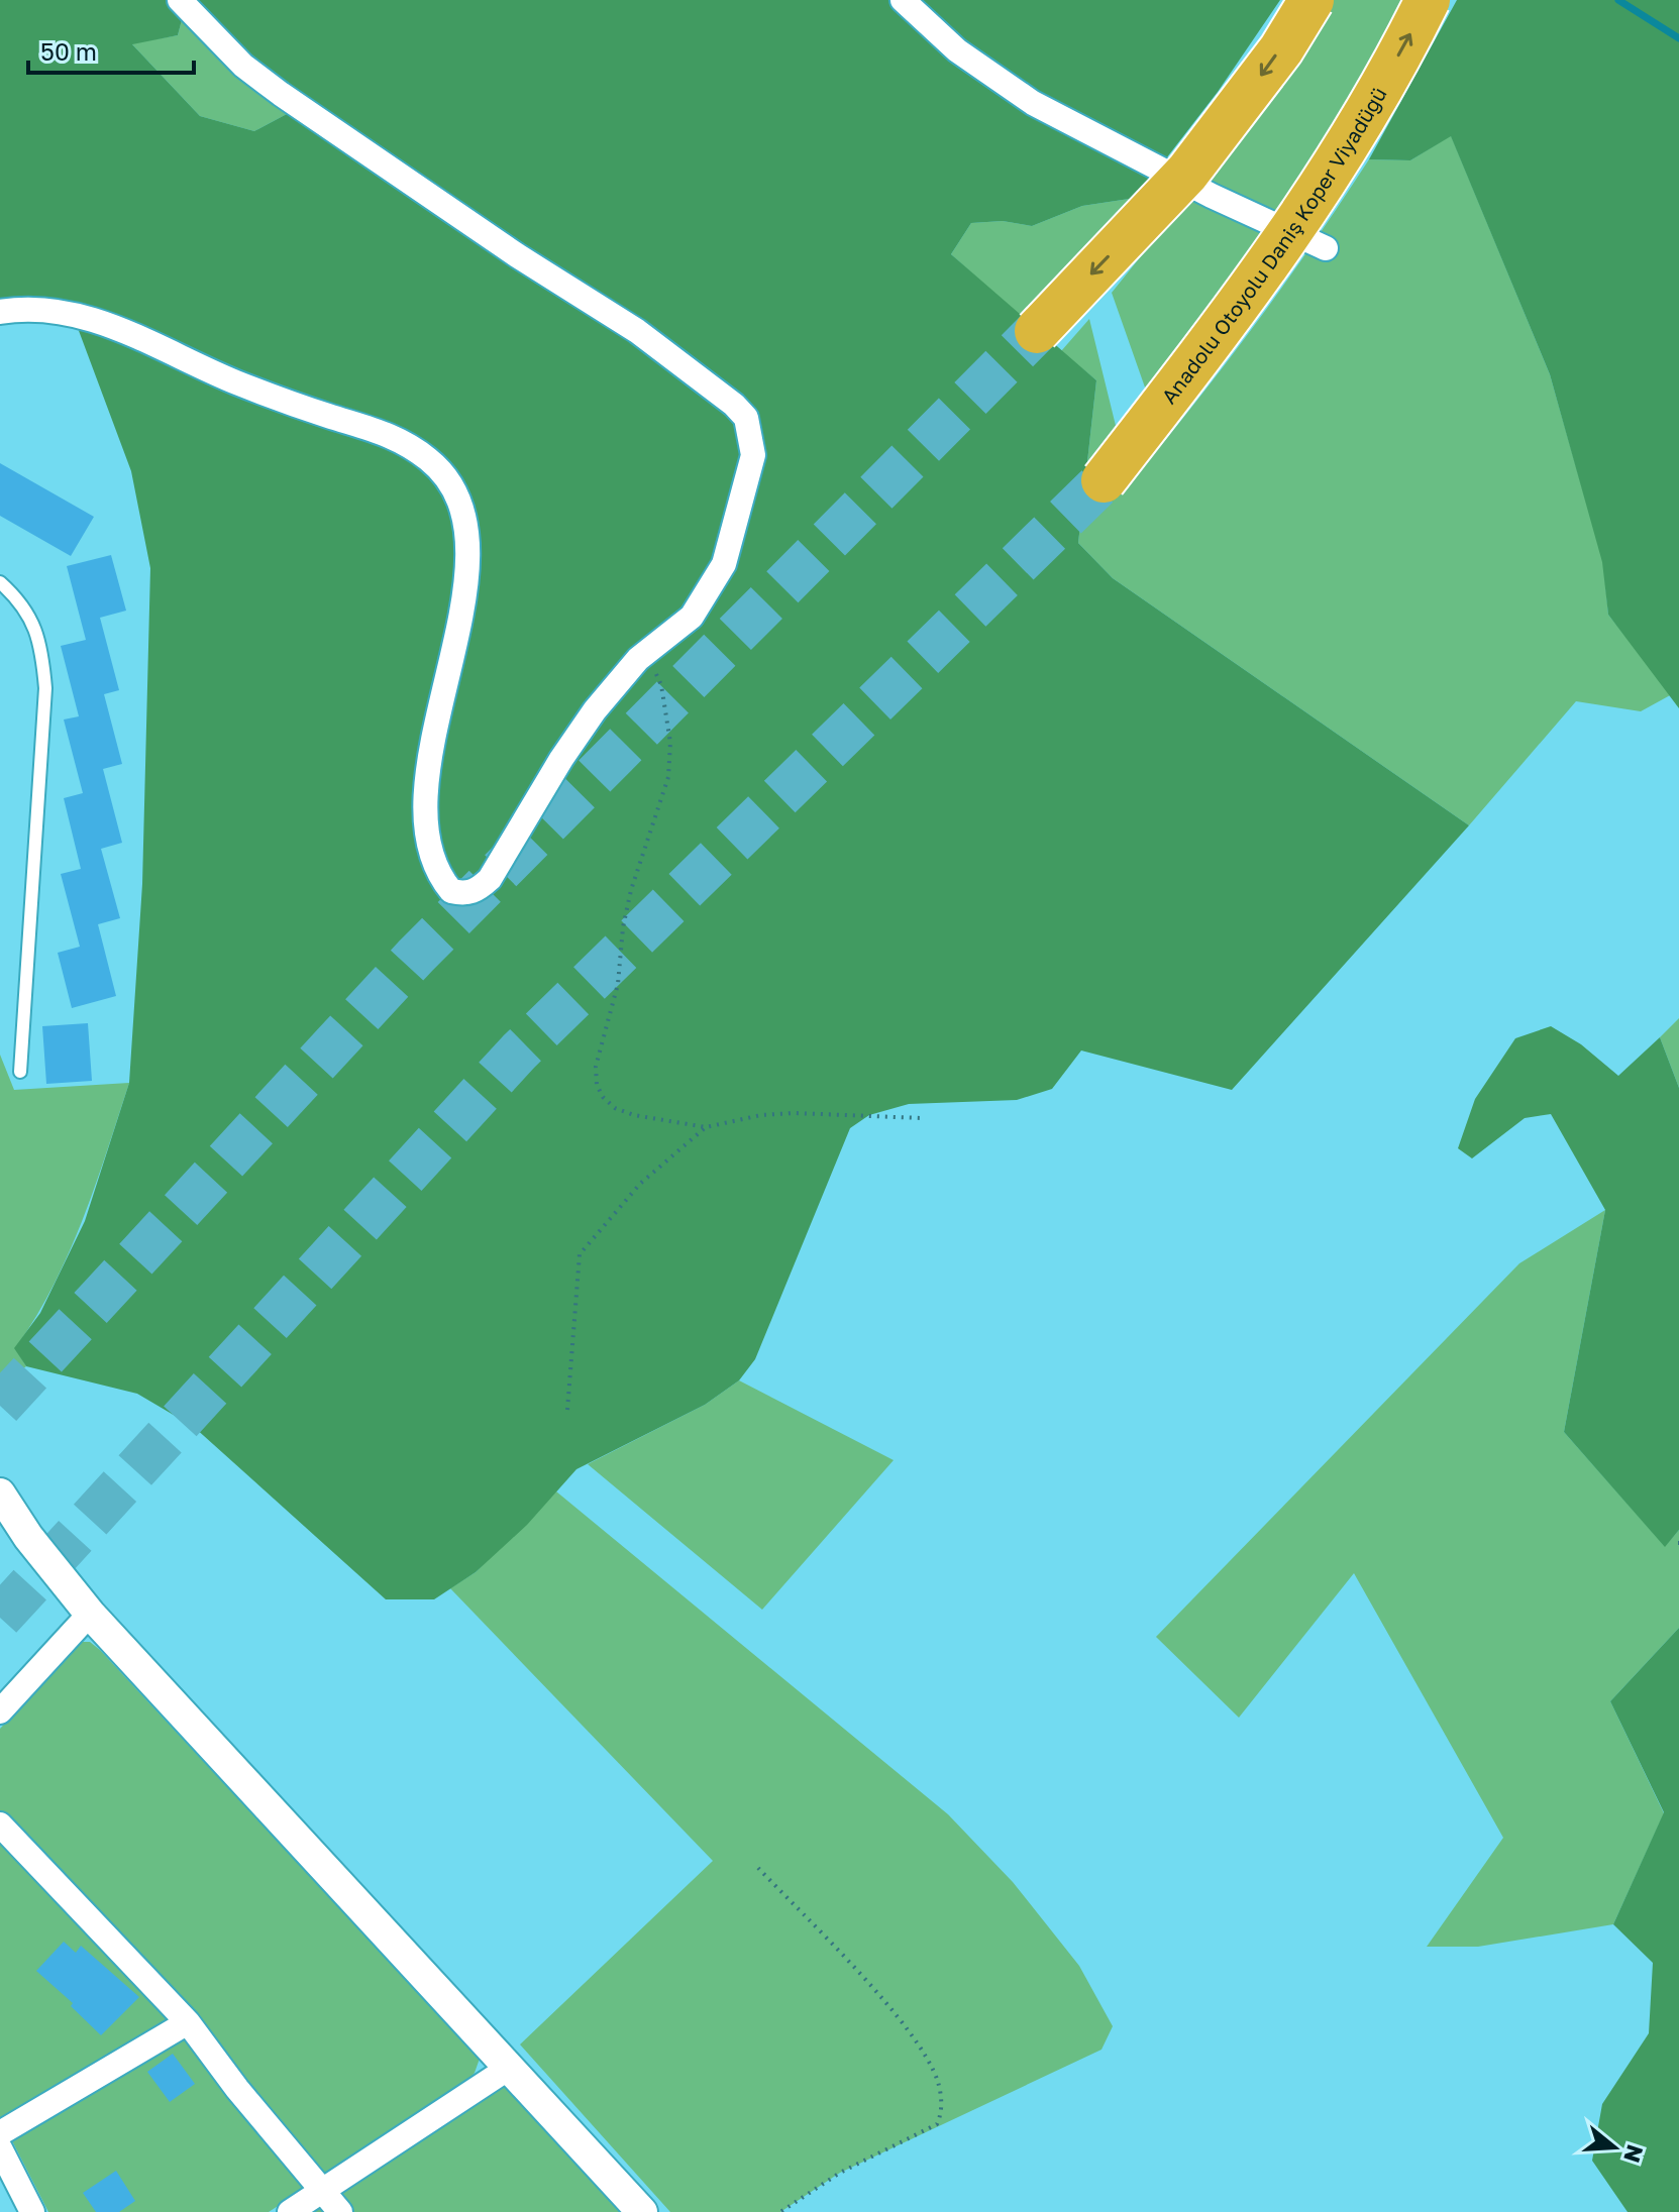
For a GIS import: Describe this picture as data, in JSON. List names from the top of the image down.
{
  "streets": {
    "highway": ["Anadolu Otoyolu Daniş Koper Viyadüğü"]
  },
  "scale_bar": "50 m",
  "north": "right"
}
